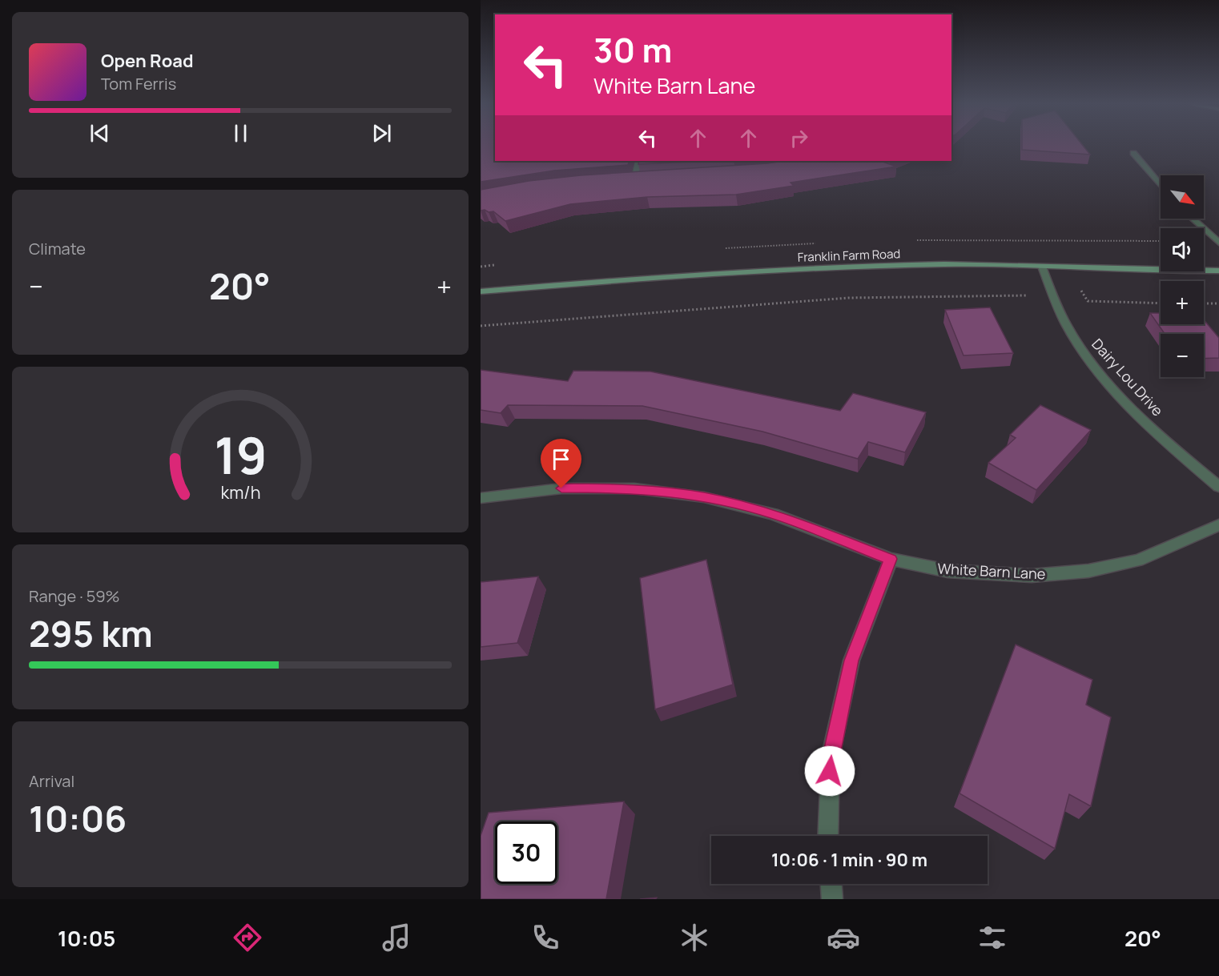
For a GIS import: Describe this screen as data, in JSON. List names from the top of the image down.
{
  "streets": {
    "main road": ["Franklin Farm Road"],
    "street": ["Dairy Lou Drive", "White Barn Lane"]
  },
  "crossings": [
    ["Franklin Farm Road", "Dairy Lou Drive"]
  ],
  "north": "bottom right",
  "page": {
    "turn": ["30 m", "White Barn Lane"],
    "song": ["Open Road", "Tom Ferris"],
    "map_buttons": ["+", "−"],
    "tile": [
      "Climate",
      ["Range · 59%", "295 km"],
      ["Arrival", "10:06"]
    ],
    "heat": ["−", "20°", "+"],
    "limit": "30",
    "trip": "10:06 · 1 min · 90 m",
    "tabs": ["10:05", "20°"],
    "gauge": ["19", "km/h"]
  }
}
